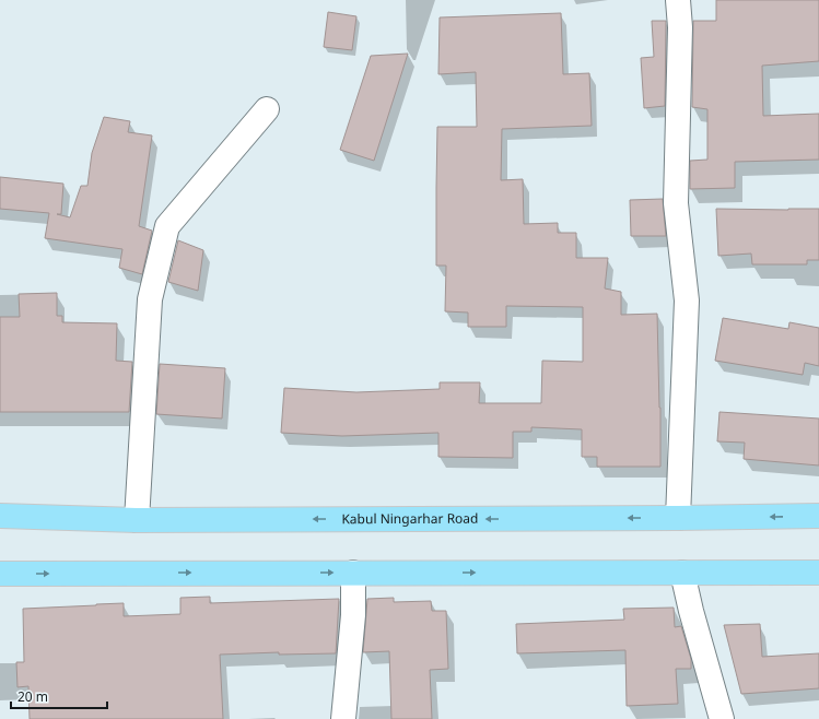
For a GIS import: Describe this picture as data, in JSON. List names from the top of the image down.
{
  "streets": {
    "highway": ["Kabul Ningarhar Road"]
  },
  "scale_bar": "20 m"
}
